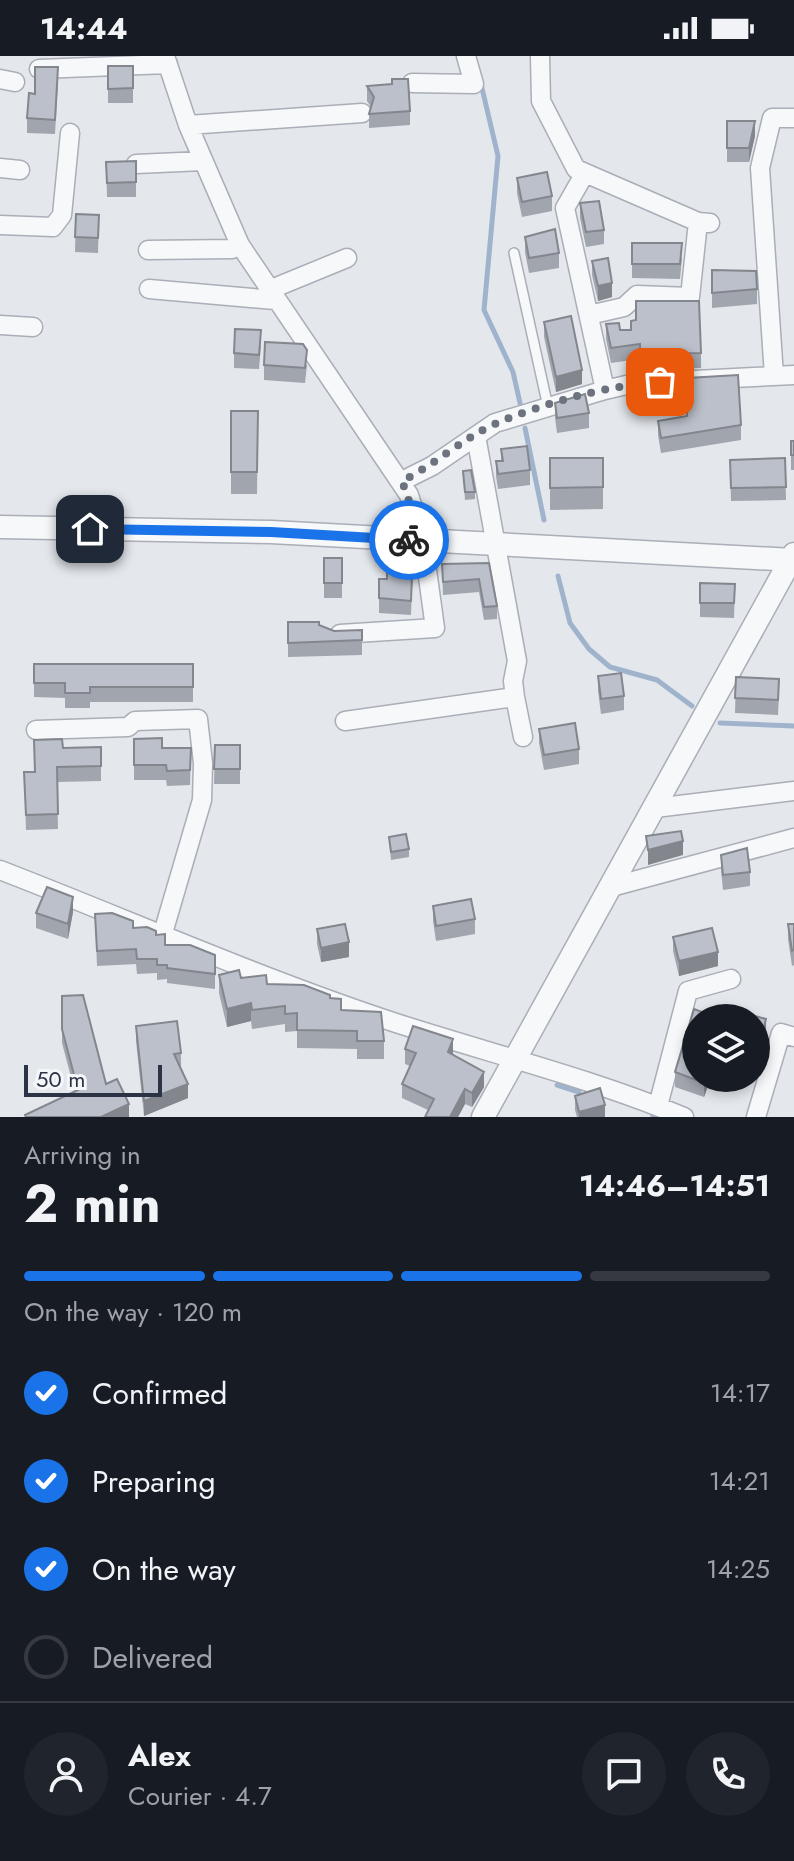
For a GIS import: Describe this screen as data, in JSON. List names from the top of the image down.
{
  "scale_bar": "50 m",
  "page": {
    "status": "14:44",
    "scale": "50 m",
    "heading": ["2 min", "Arriving in", "14:46–14:51"],
    "panel": ["Alex", "Courier · 4.7"],
    "bar": "On the way · 120 m",
    "list": [
      ["Confirmed", "14:17"],
      ["Preparing", "14:21"],
      ["On the way", "14:25"],
      "Delivered"
    ]
  }
}
